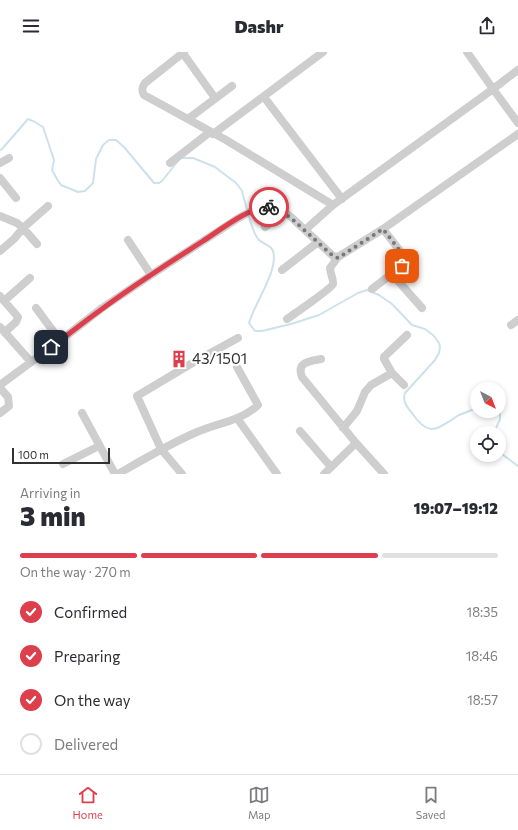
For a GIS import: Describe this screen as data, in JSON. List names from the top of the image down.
{
  "places": {
    "building": ["43/1501"]
  },
  "scale_bar": "100 m",
  "north": "bottom right",
  "page": {
    "header": "Dashr",
    "scale": "100 m",
    "heading": ["3 min", "Arriving in", "19:07–19:12"],
    "bar": "On the way · 270 m",
    "list": [
      ["Confirmed", "18:35"],
      ["Preparing", "18:46"],
      ["On the way", "18:57"],
      "Delivered"
    ],
    "tabs": ["Home", "Map", "Saved"]
  }
}
